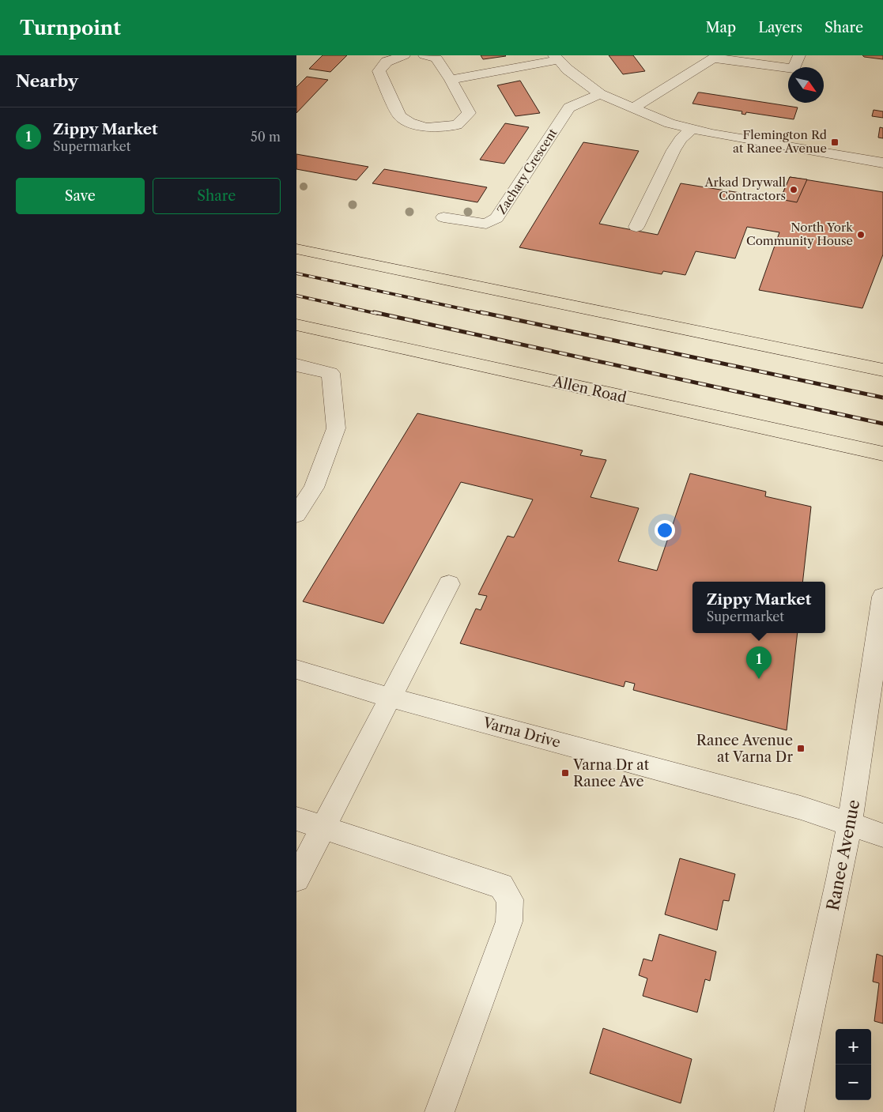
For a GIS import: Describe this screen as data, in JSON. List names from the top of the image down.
{
  "streets": {
    "highway": ["Allen Road"],
    "street": ["Zachary Crescent", "Varna Drive", "Ranee Avenue"]
  },
  "crossings": [
    ["Varna Drive", "Ranee Avenue"]
  ],
  "places": {
    "transit": ["Flemington Rd at Ranee Avenue", "Ranee Avenue at Varna Dr", "Varna Dr at Ranee Ave"],
    "other": ["Arkad Drywall Contractors", "North York Community House"]
  },
  "north": "bottom right",
  "page": {
    "header": "Turnpoint",
    "nav": ["Map", "Layers", "Share"],
    "heading": "Nearby",
    "list": [
      {
        "mark": "1",
        "name": "Zippy Market",
        "note": "Supermarket",
        "value": "50 m"
      }
    ],
    "buttons": ["Save", "Share"],
    "popup": ["Zippy Market", "Supermarket"],
    "pins": "1",
    "map_buttons": ["+", "−"]
  }
}
